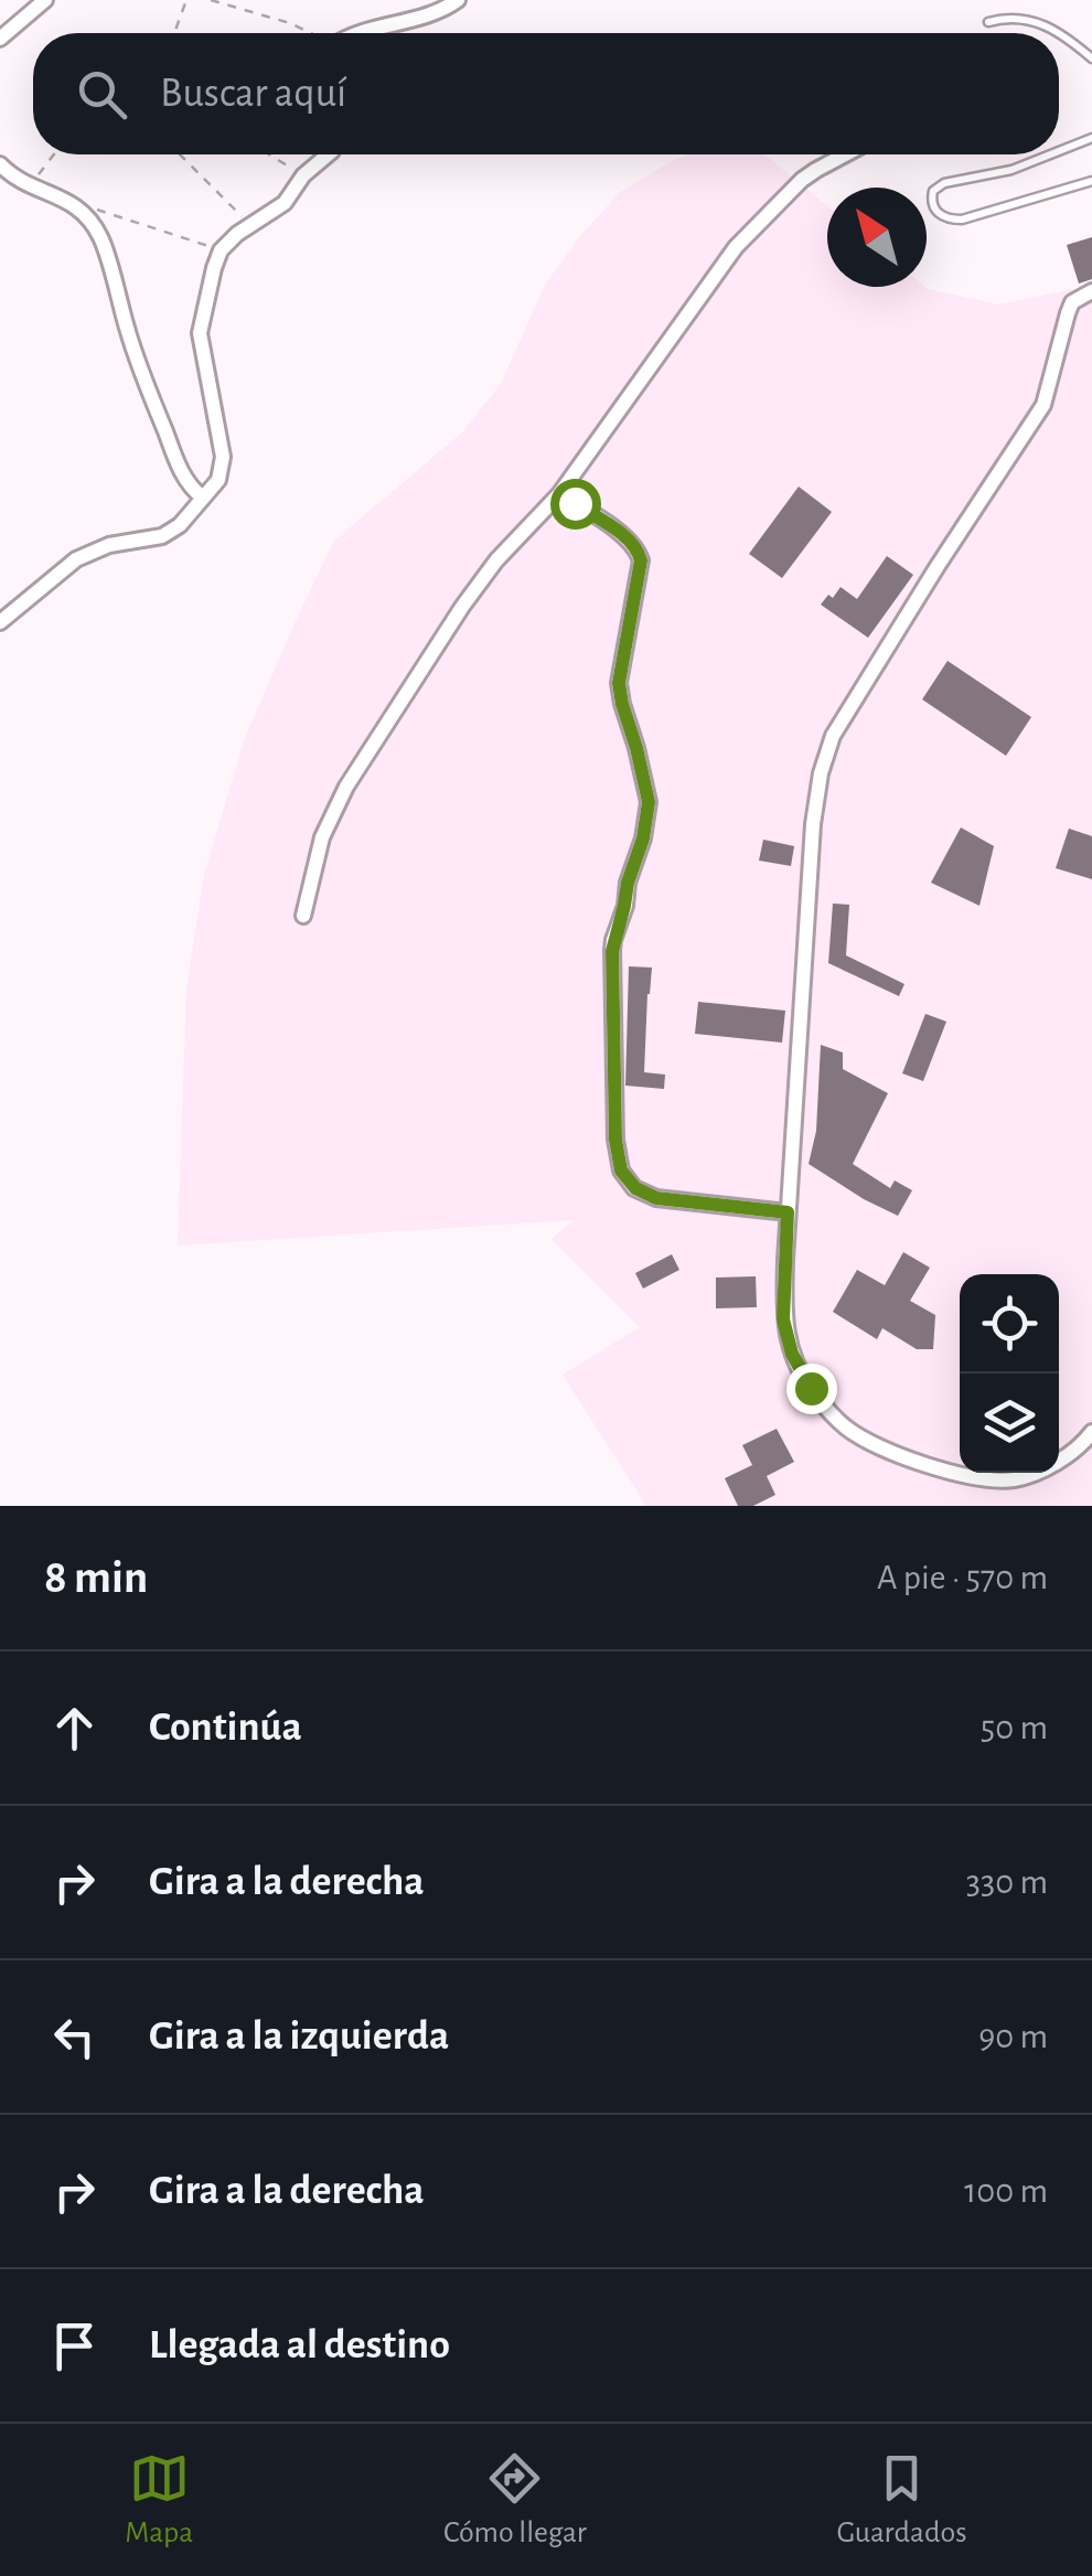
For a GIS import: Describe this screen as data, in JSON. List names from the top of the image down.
{
  "north": "top left",
  "page": {
    "search": "Buscar aquí",
    "heading": ["8 min", "A pie · 570 m"],
    "list": [
      ["Continúa", "50 m"],
      ["Gira a la derecha", "330 m"],
      ["Gira a la izquierda", "90 m"],
      ["Gira a la derecha", "100 m"],
      "Llegada al destino"
    ],
    "nav": ["Mapa", "Cómo llegar", "Guardados"]
  }
}
